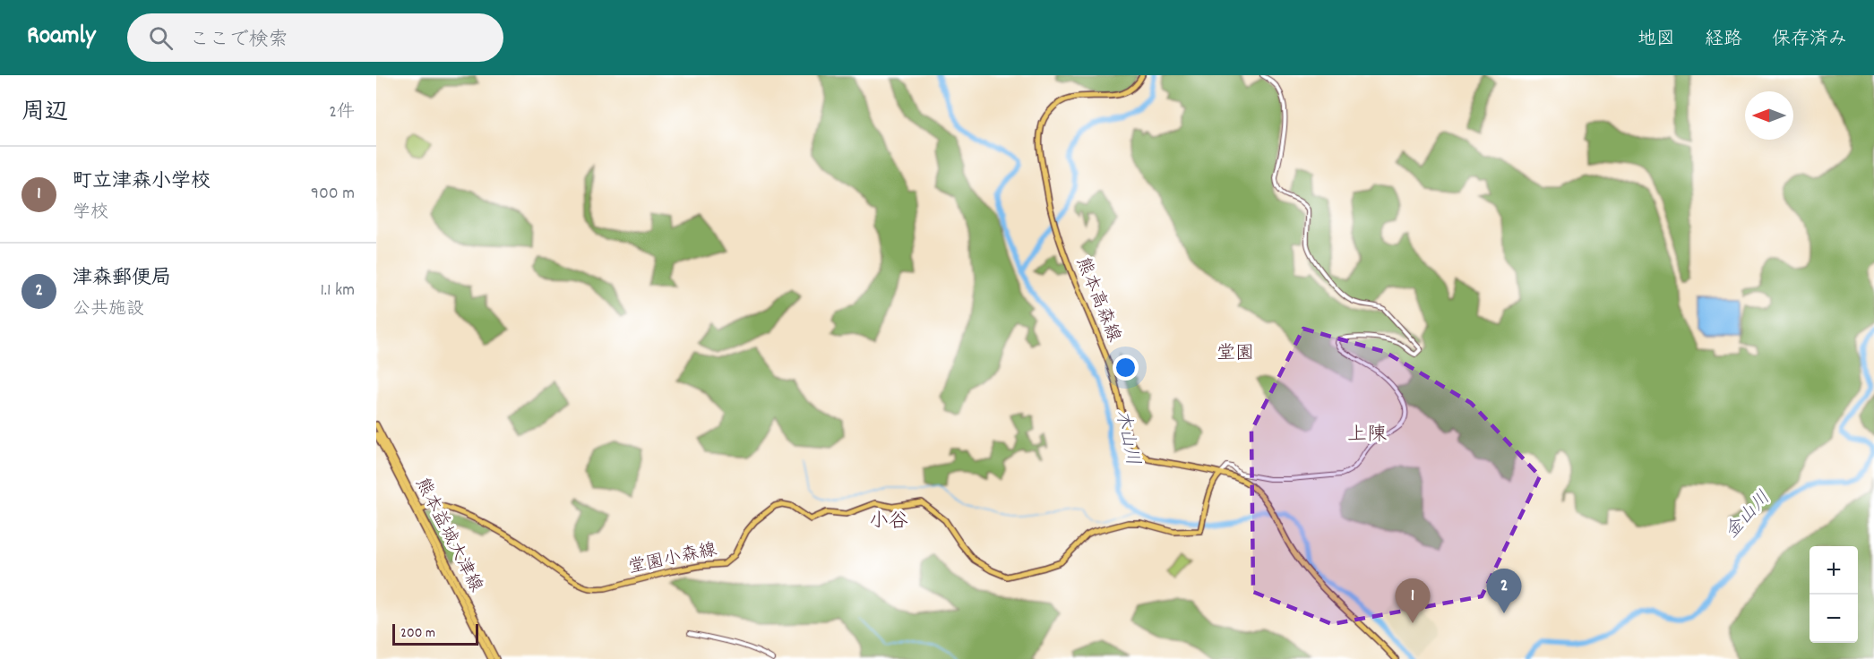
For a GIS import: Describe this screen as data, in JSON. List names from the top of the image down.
{
  "streets": {
    "main road": ["熊本高森線", "熊本益城大津線", "堂園小森線"]
  },
  "crossings": [
    ["熊本高森線", "堂園小森線"],
    ["熊本益城大津線", "堂園小森線"]
  ],
  "districts": ["堂園", "上陳", "小谷"],
  "water": ["木山川", "金山川"],
  "scale_bar": "200 m",
  "north": "left",
  "page": {
    "header": "Roamly",
    "search": "ここで検索",
    "nav": ["地図", "経路", "保存済み"],
    "heading": ["周辺", "2件"],
    "list": [
      {
        "mark": "1",
        "name": "町立津森小学校",
        "note": "学校",
        "value": "900 m"
      },
      {
        "mark": "2",
        "name": "津森郵便局",
        "note": "公共施設",
        "value": "1.1 km"
      }
    ],
    "map_buttons": ["+", "−"],
    "pins": ["2", "1"],
    "scale": "200 m"
  }
}
